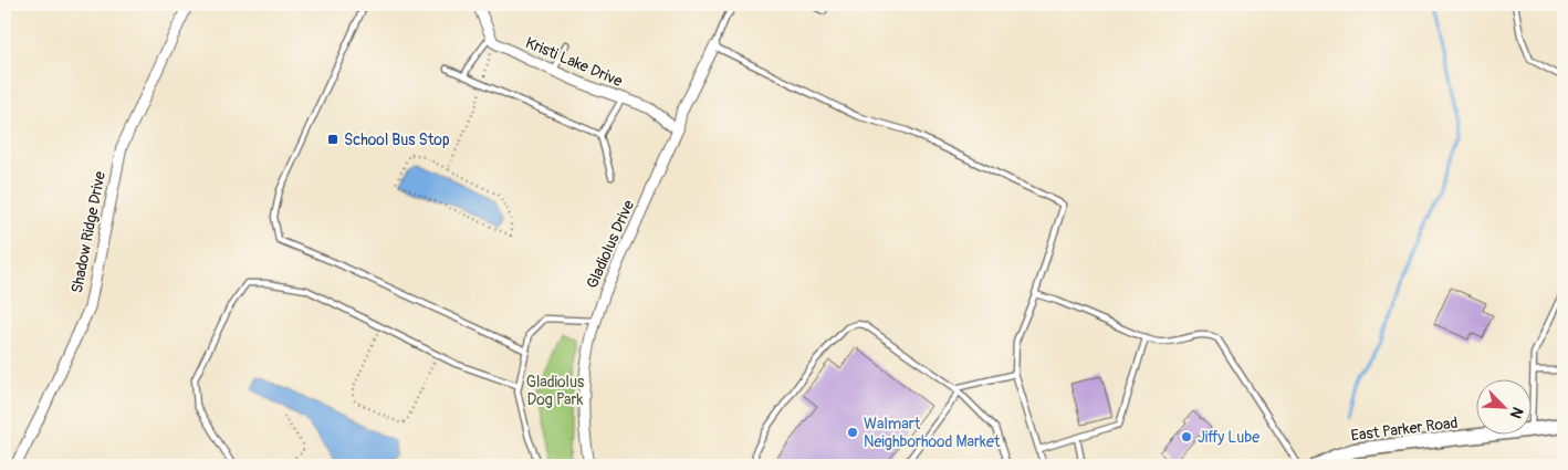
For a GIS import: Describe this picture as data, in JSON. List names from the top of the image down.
{
  "streets": {
    "street": [
      "Kristi Lake Drive",
      "Shadow Ridge Drive",
      "Gladiolus Drive",
      "East Parker Road"
    ]
  },
  "crossings": [
    ["Kristi Lake Drive", "Gladiolus Drive"]
  ],
  "parks": ["Gladiolus Dog Park"],
  "places": {
    "transit": ["School Bus Stop"],
    "other": ["Walmart Neighborhood Market", "Jiffy Lube"]
  },
  "north": "bottom right"
}
